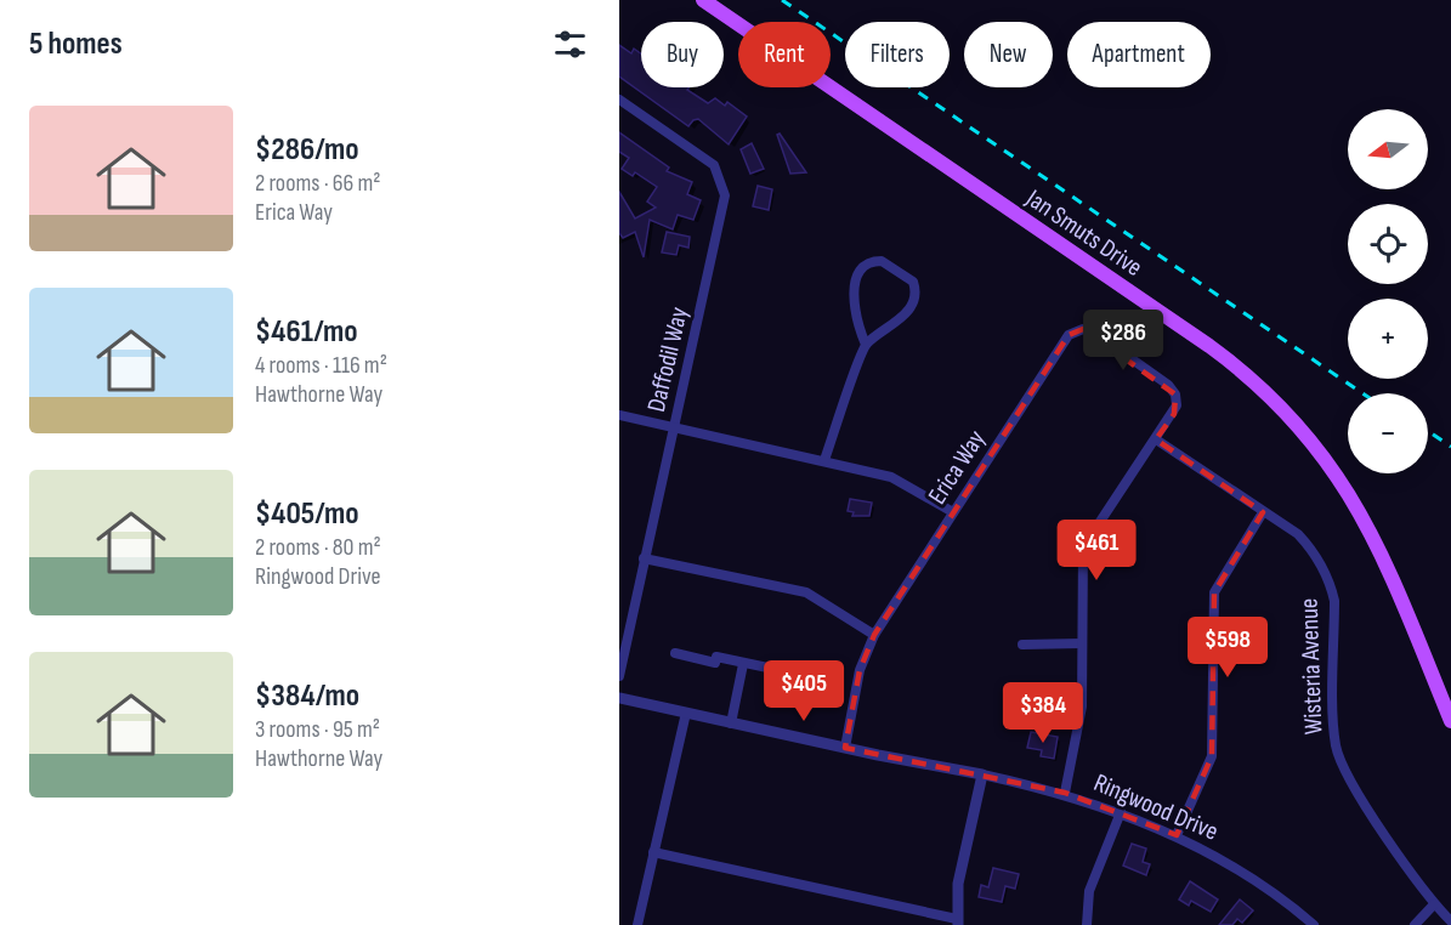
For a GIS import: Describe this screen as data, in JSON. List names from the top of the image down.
{
  "streets": {
    "main road": ["Jan Smuts Drive"],
    "street": [
      "Daffodil Way",
      "Erica Way",
      "Wisteria Avenue",
      "Ringwood Drive"
    ]
  },
  "crossings": [
    ["Erica Way", "Wisteria Avenue"],
    ["Erica Way", "Ringwood Drive"]
  ],
  "north": "left",
  "page": {
    "heading": "5 homes",
    "chip": [
      "Buy",
      "Rent",
      "Filters",
      "New",
      "Apartment"
    ],
    "list": [
      {
        "name": "$286/mo",
        "note": "2 rooms · 66 m² · Erica Way"
      },
      {
        "name": "$461/mo",
        "note": "4 rooms · 116 m² · Hawthorne Way"
      },
      {
        "name": "$405/mo",
        "note": "2 rooms · 80 m² · Ringwood Drive"
      },
      {
        "name": "$384/mo",
        "note": "3 rooms · 95 m² · Hawthorne Way"
      }
    ],
    "map_buttons": ["+", "−"],
    "price": [
      "$286",
      "$461",
      "$598",
      "$405",
      "$384"
    ]
  }
}
